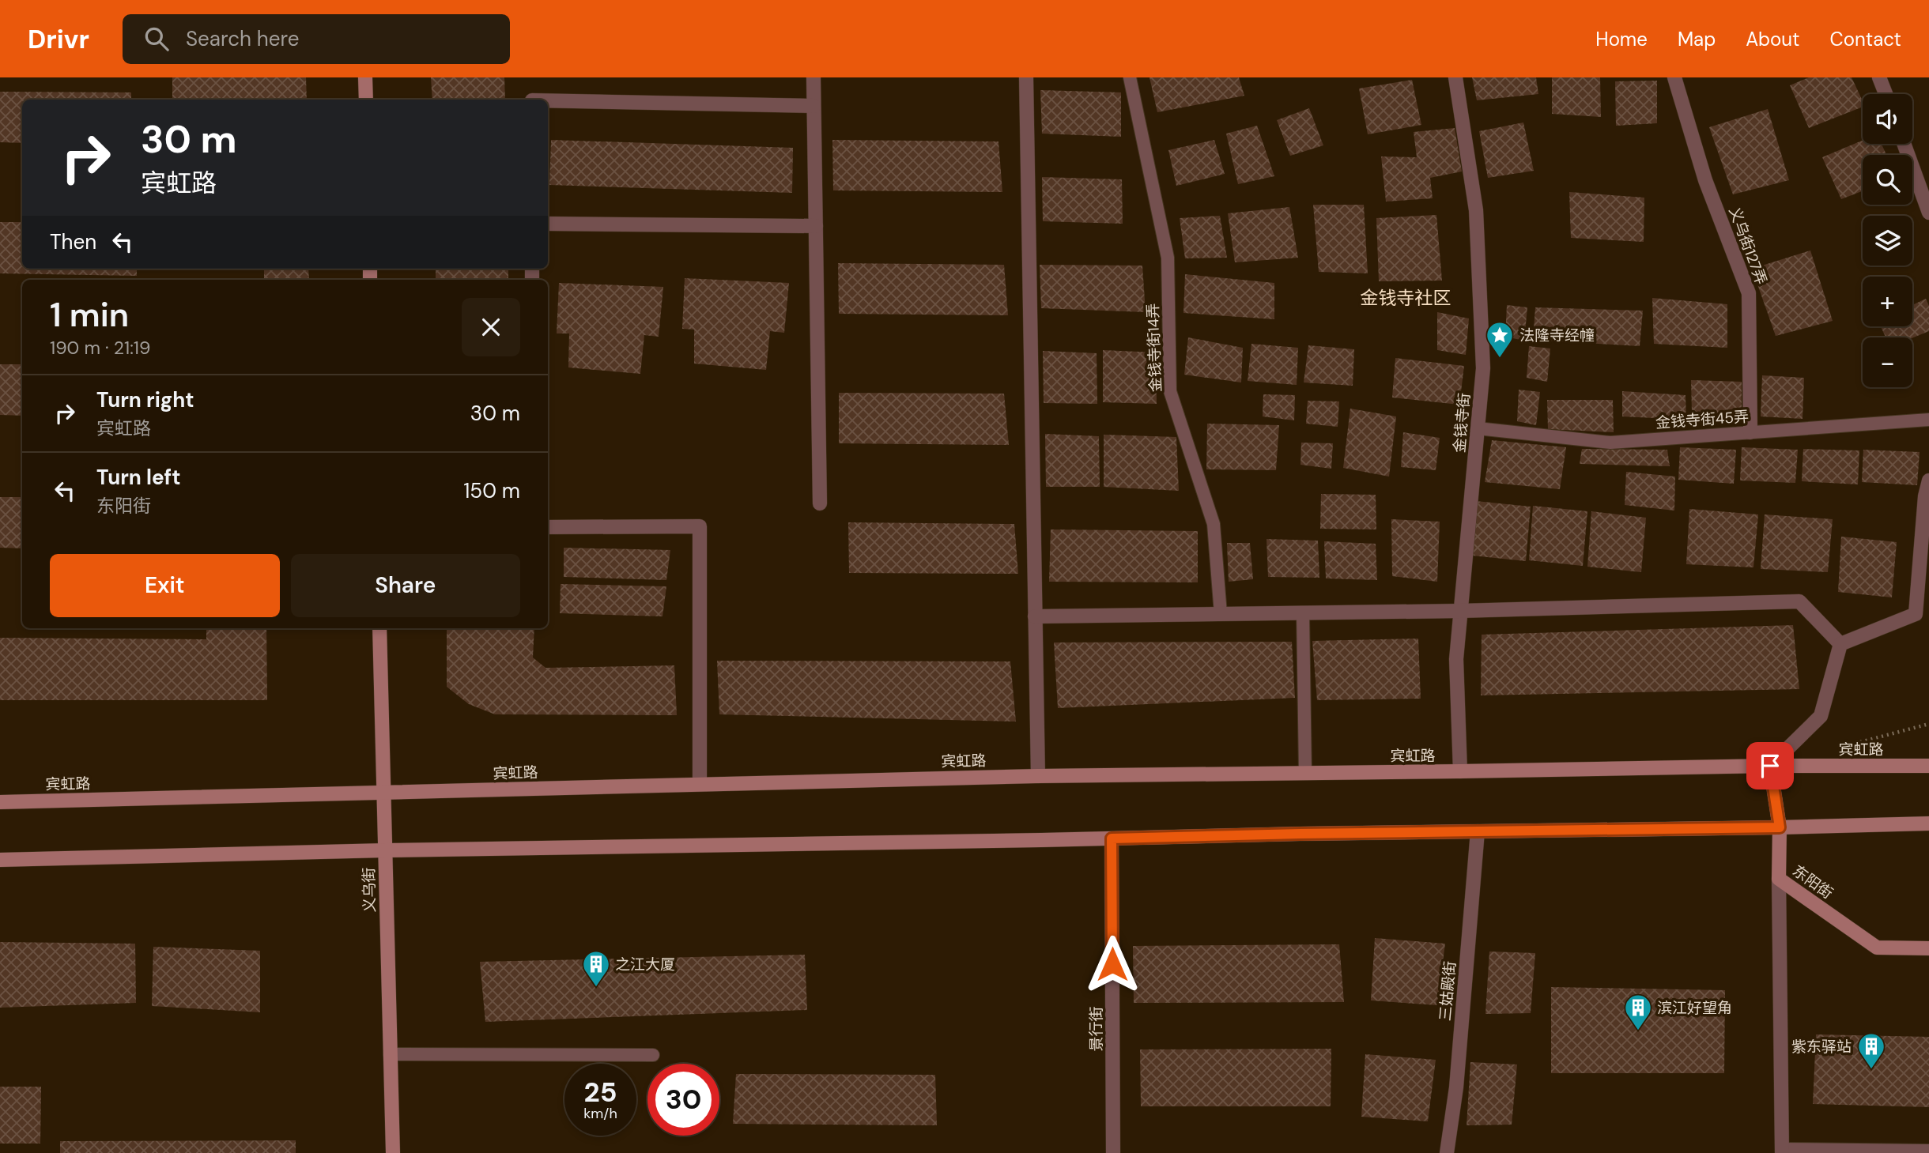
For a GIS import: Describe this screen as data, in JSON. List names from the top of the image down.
{
  "streets": {
    "main road": ["宾虹路", "东阳街", "义乌街"],
    "street": [
      "义乌街127弄",
      "金钱寺街",
      "三姑殿街",
      "景行街"
    ],
    "lane": ["金钱寺街14弄", "金钱寺街45弄"]
  },
  "crossings": [
    ["义乌街127弄", "金钱寺街45弄"],
    ["金钱寺街45弄", "金钱寺街"],
    ["金钱寺街", "宾虹路"],
    ["宾虹路", "东阳街"],
    ["宾虹路", "义乌街"]
  ],
  "districts": ["金钱寺社区"],
  "places": {
    "place": ["法隆寺经幢"],
    "building": ["之江大厦", "滨江好望角", "紫东驿站"]
  },
  "page": {
    "header": "Drivr",
    "search": "Search here",
    "nav": [
      "Home",
      "Map",
      "About",
      "Contact"
    ],
    "map_buttons": ["+", "−"],
    "turn": ["30 m", "宾虹路"],
    "then": "Then",
    "heading": ["1 min", "190 m · 21:19"],
    "list": [
      {
        "name": "Turn right",
        "note": "宾虹路",
        "value": "30 m"
      },
      {
        "name": "Turn left",
        "note": "东阳街",
        "value": "150 m"
      }
    ],
    "buttons": ["Exit", "Share"],
    "speed": "25 km/h",
    "limit": "30"
  }
}
